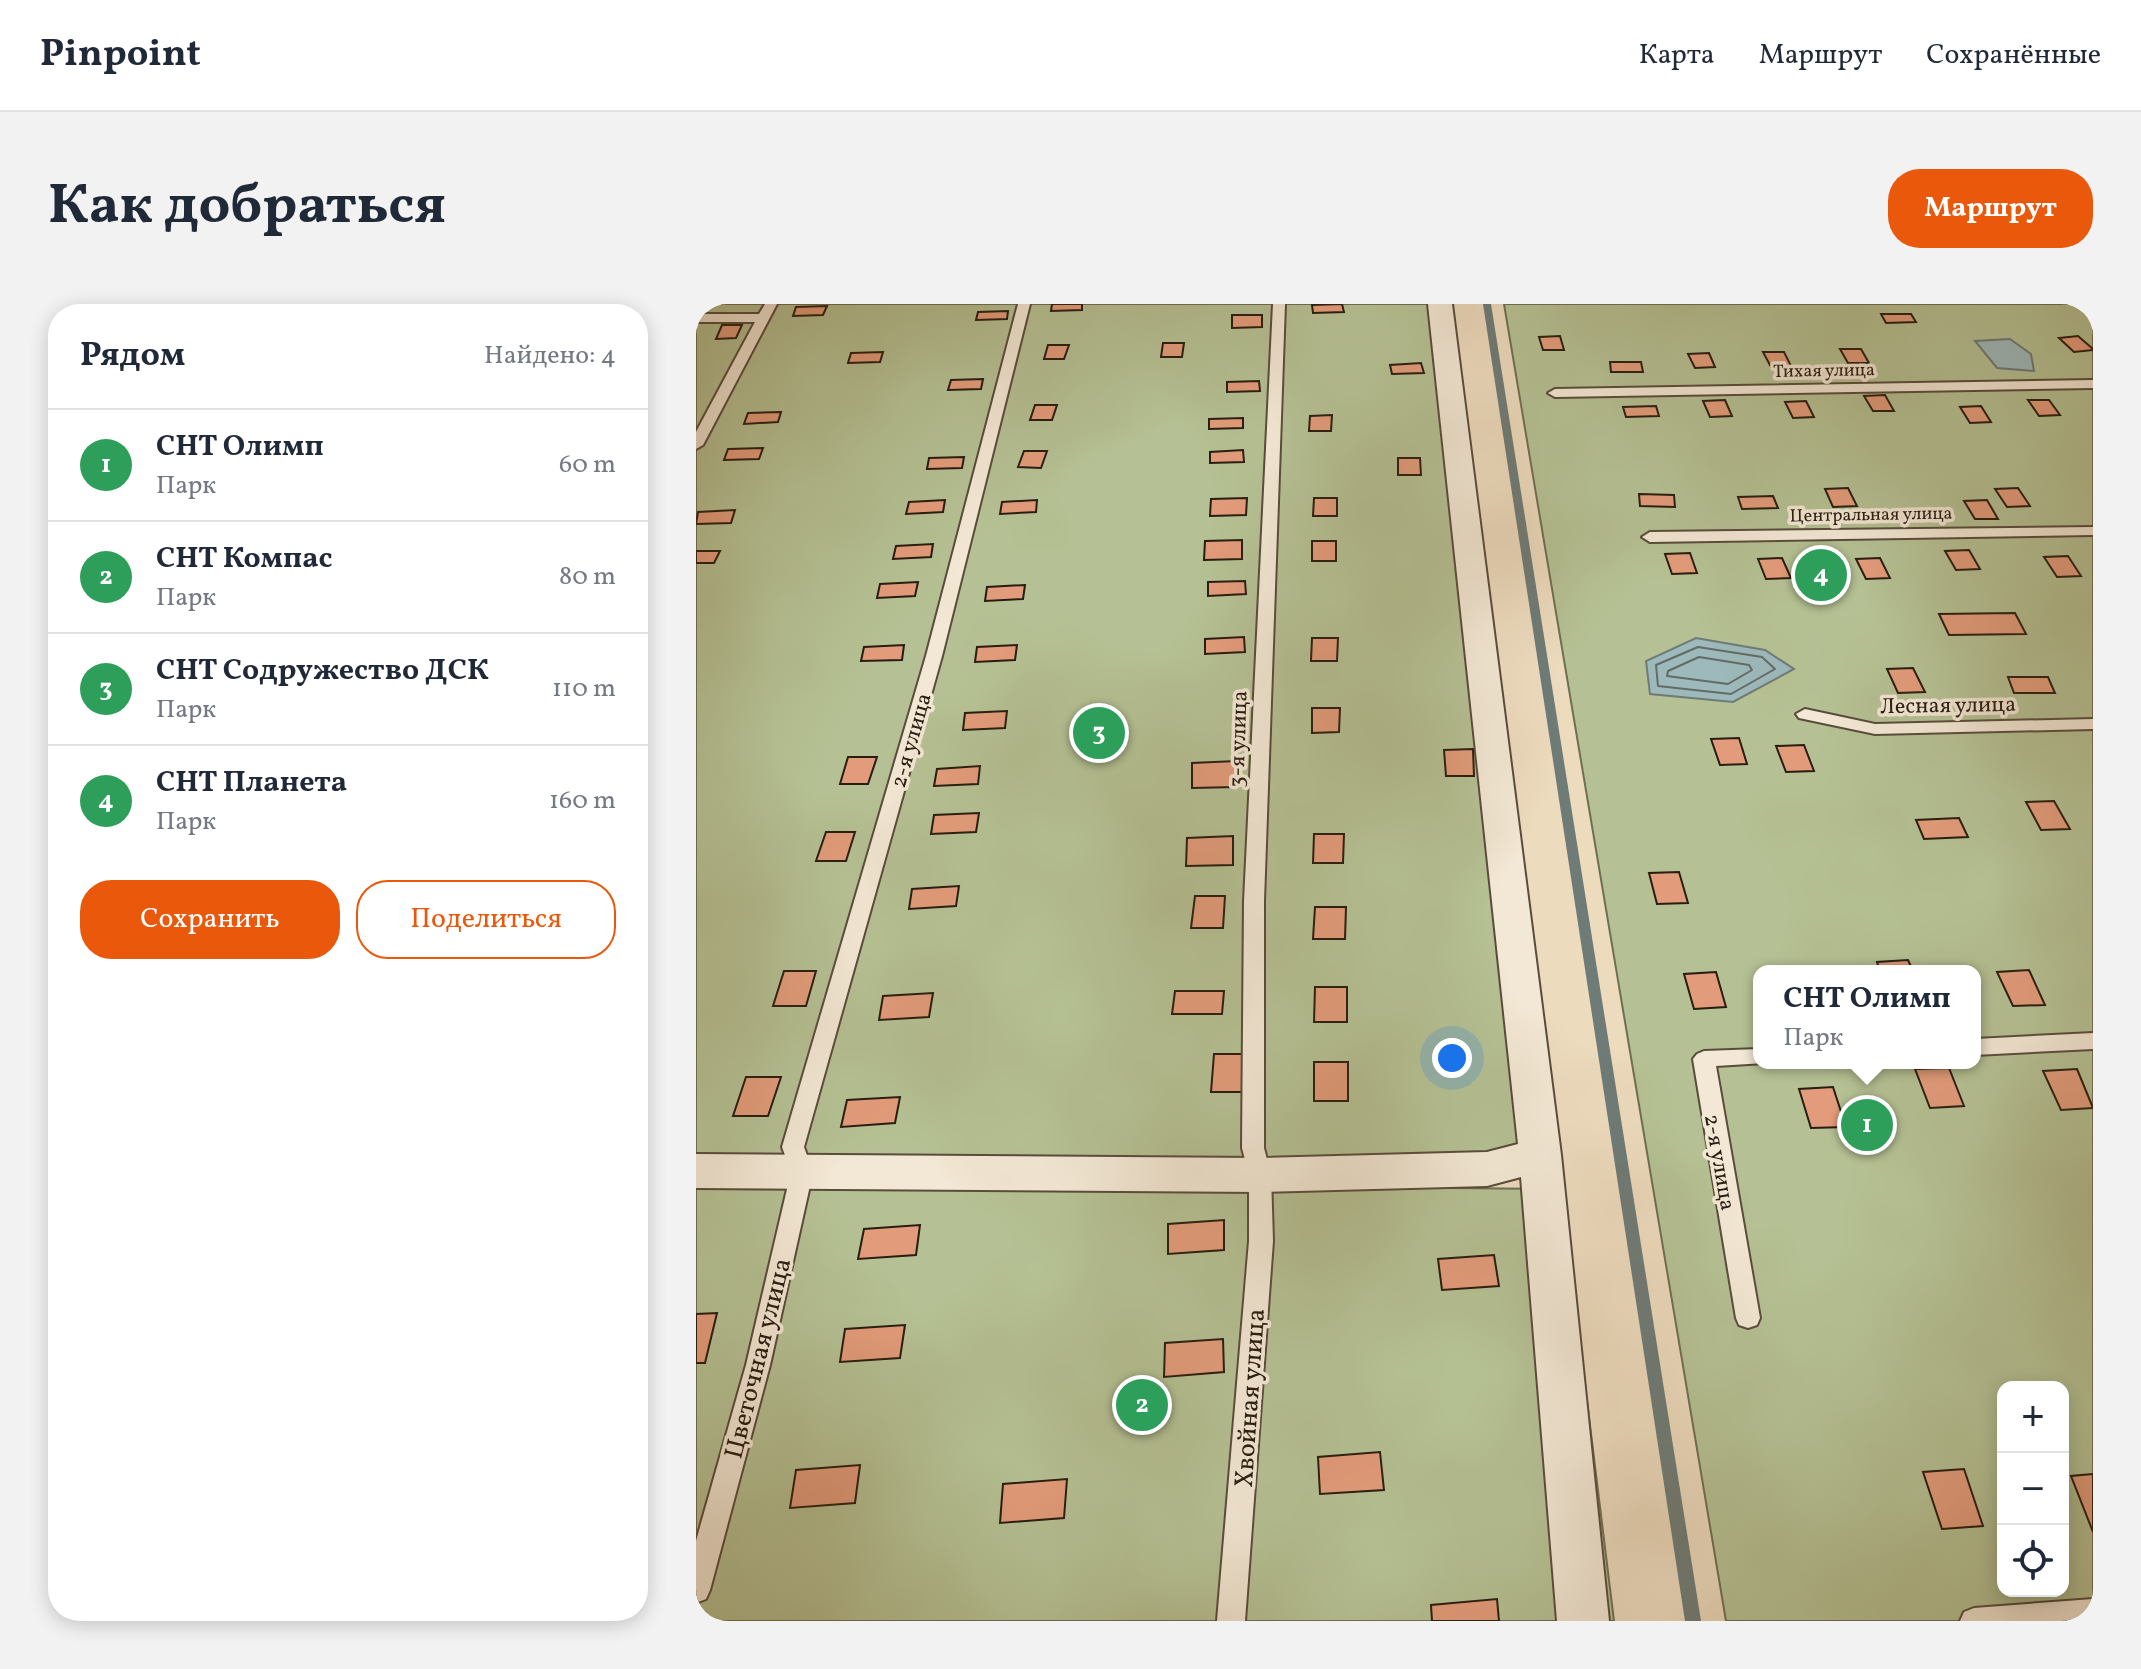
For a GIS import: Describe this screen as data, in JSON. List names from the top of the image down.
{
  "streets": {
    "lane": [
      "Тихая улица",
      "Центральная улица",
      "Лесная улица",
      "3-я улица",
      "2-я улица",
      "Цветочная улица",
      "Хвойная улица"
    ]
  },
  "crossings": [
    ["3-я улица", "Хвойная улица"],
    ["2-я улица", "Цветочная улица"]
  ],
  "page": {
    "header": "Pinpoint",
    "nav": ["Карта", "Маршрут", "Сохранённые"],
    "title": "Как добраться",
    "buttons": [
      "Маршрут",
      ["Сохранить", "Поделиться"]
    ],
    "heading": ["Рядом", "Найдено: 4"],
    "list": [
      {
        "mark": "1",
        "name": "СНТ Олимп",
        "note": "Парк",
        "value": "60 m"
      },
      {
        "mark": "2",
        "name": "СНТ Компас",
        "note": "Парк",
        "value": "80 m"
      },
      {
        "mark": "3",
        "name": "СНТ Содружество ДСК",
        "note": "Парк",
        "value": "110 m"
      },
      {
        "mark": "4",
        "name": "СНТ Планета",
        "note": "Парк",
        "value": "160 m"
      }
    ],
    "pins": [
      "4",
      "3",
      "1",
      "2"
    ],
    "popup": ["СНТ Олимп", "Парк"],
    "map_buttons": ["+", "−"]
  }
}
